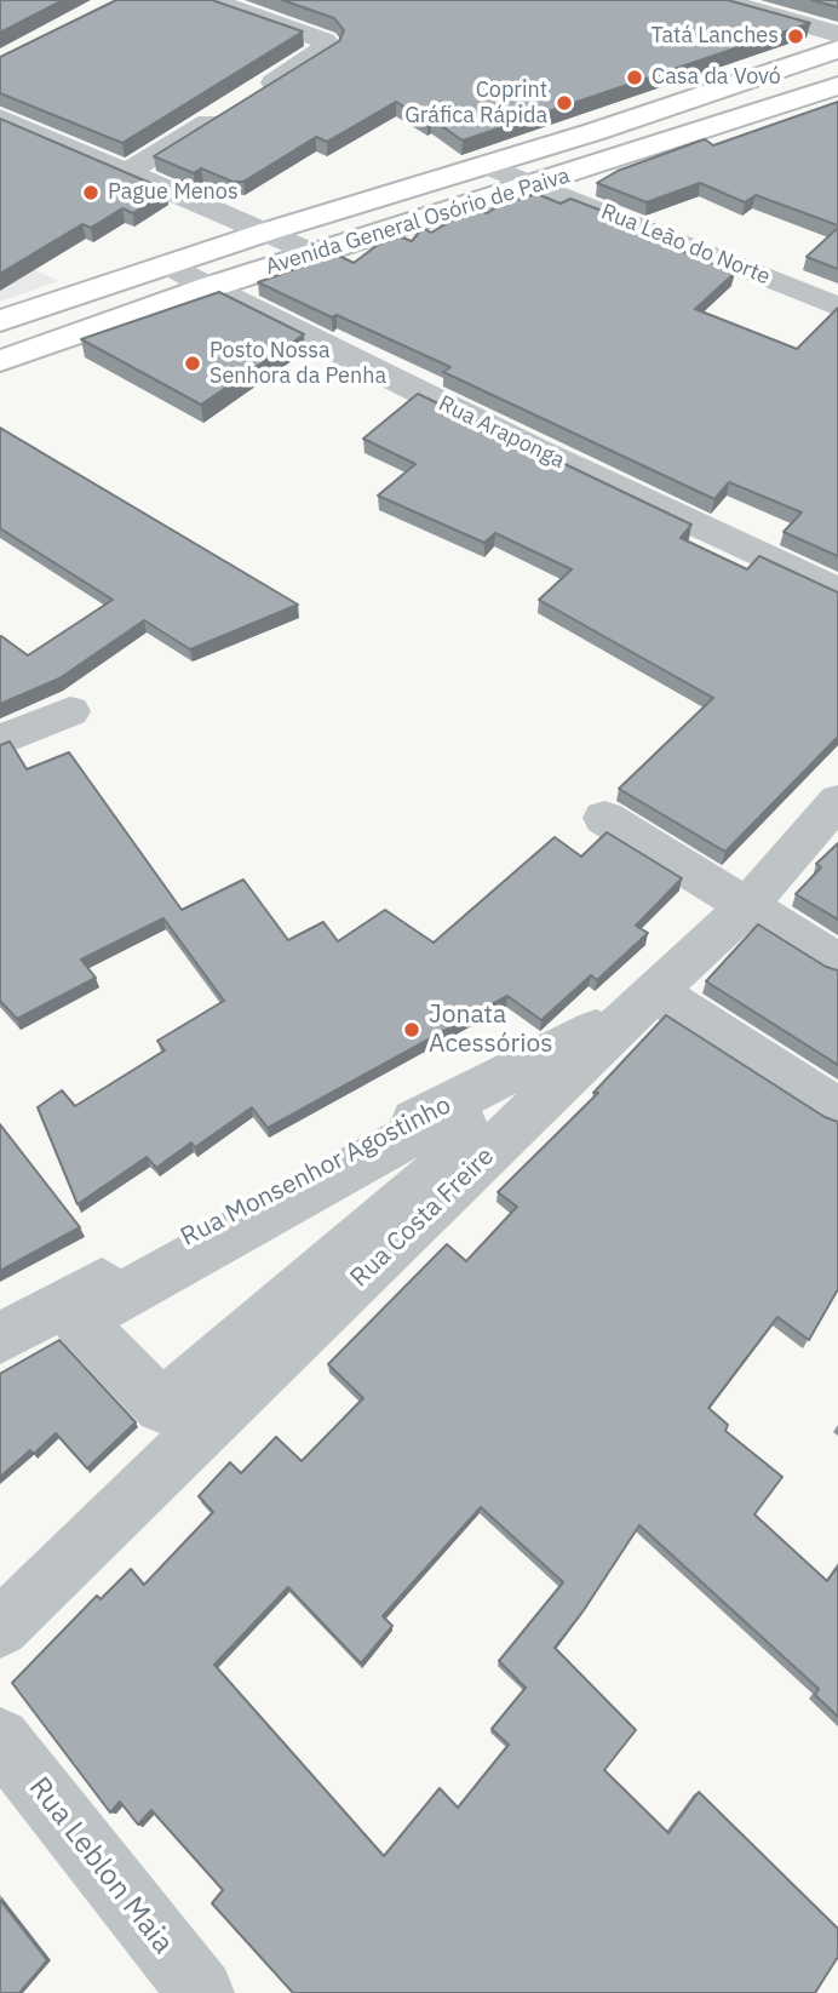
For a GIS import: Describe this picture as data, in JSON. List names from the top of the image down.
{
  "streets": {
    "main road": ["Avenida General Osório de Paiva"],
    "street": [
      "Rua Leão do Norte",
      "Rua Araponga",
      "Rua Monsenhor Agostinho",
      "Rua Costa Freire",
      "Rua Leblon Maia"
    ]
  },
  "crossings": [
    ["Avenida General Osório de Paiva", "Rua Leão do Norte"],
    ["Avenida General Osório de Paiva", "Rua Araponga"],
    ["Rua Monsenhor Agostinho", "Rua Costa Freire"]
  ],
  "places": [
    "Tatá Lanches",
    "Casa da Vovó",
    "Coprint Gráfica Rápida",
    "Pague Menos",
    "Posto Nossa Senhora da Penha",
    "Jonata Acessórios"
  ]
}
